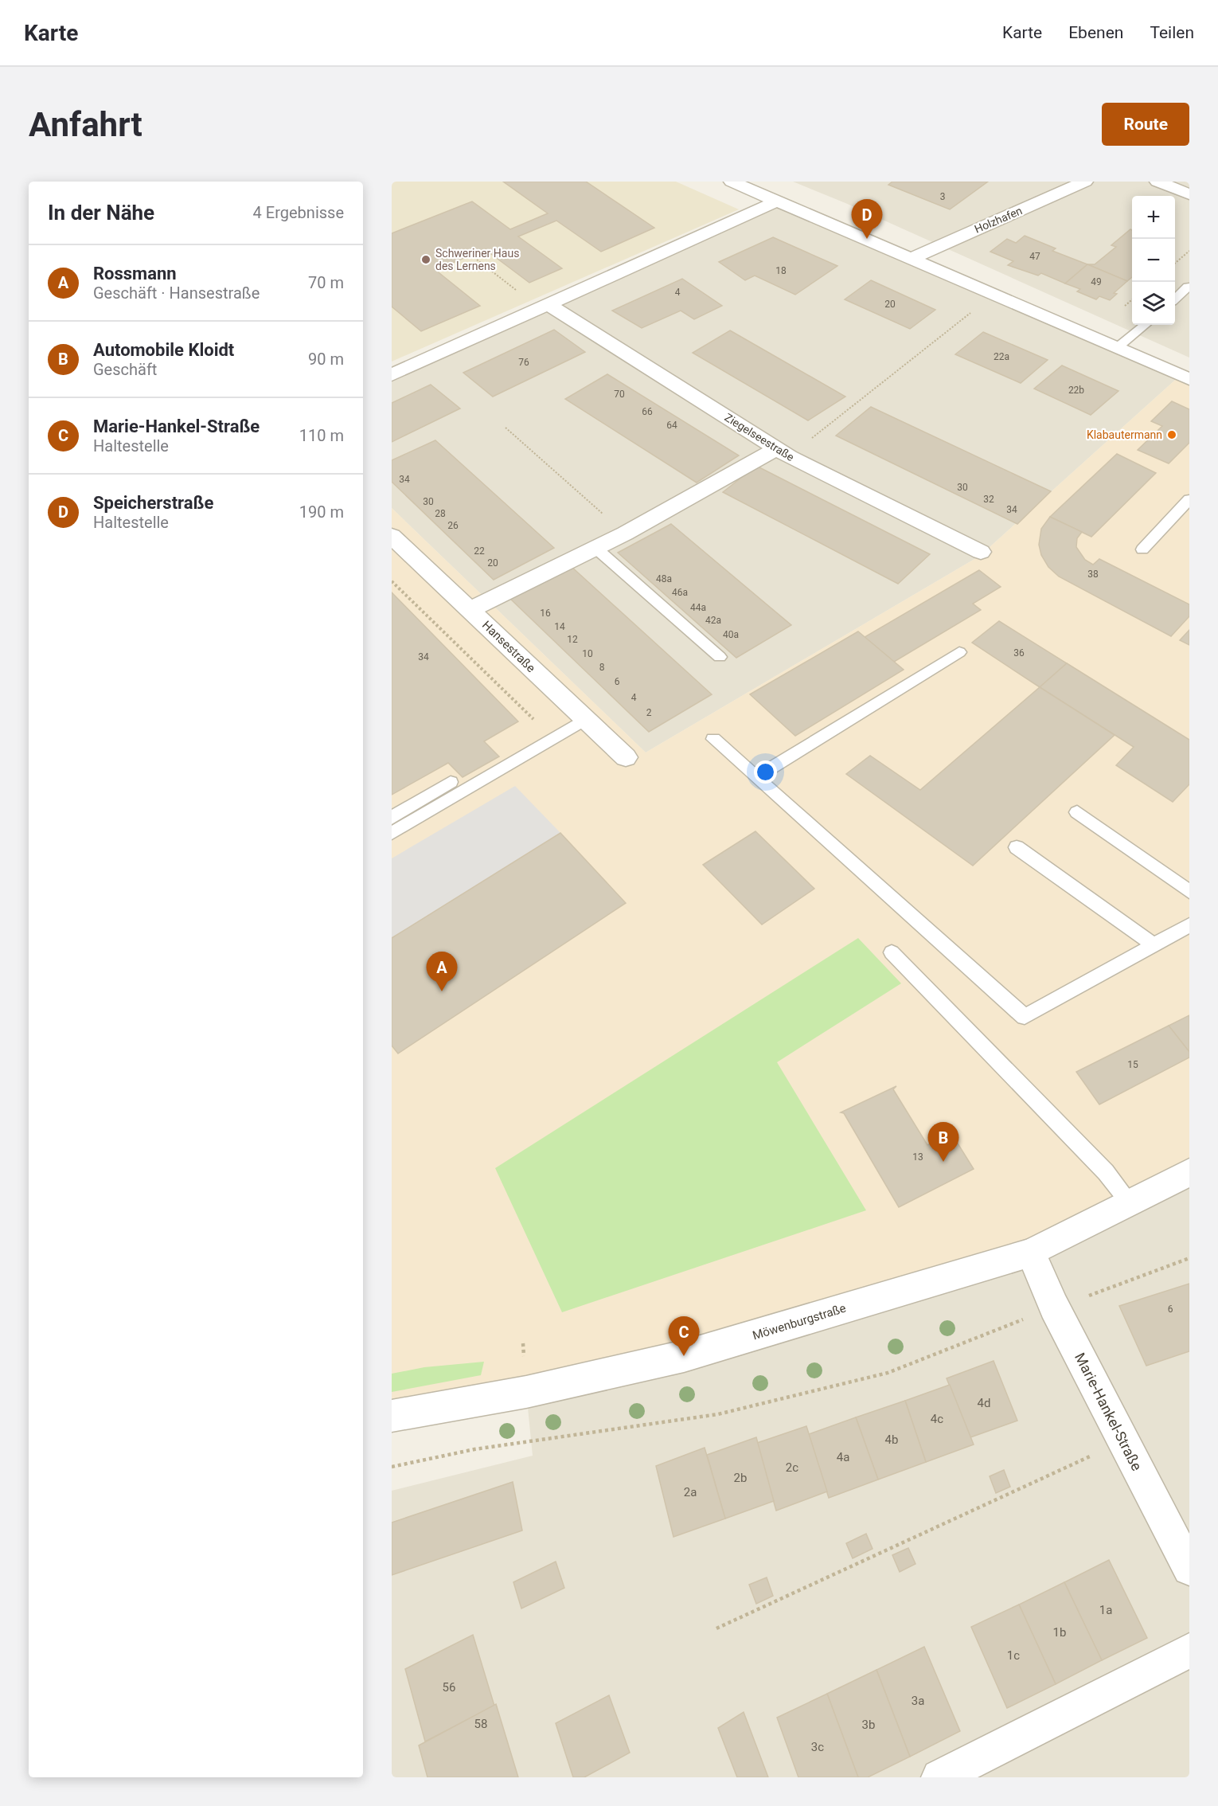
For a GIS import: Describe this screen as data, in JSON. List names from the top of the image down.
{
  "streets": {
    "street": [
      "Holzhafen",
      "Ziegelseestraße",
      "Hansestraße",
      "Möwenburgstraße",
      "Marie-Hankel-Straße"
    ]
  },
  "crossings": [
    ["Möwenburgstraße", "Marie-Hankel-Straße"]
  ],
  "places": ["Schweriner Haus des Lernens", "Klabautermann"],
  "house_numbers": [
    "3",
    "47",
    "18",
    "49",
    "4",
    "20",
    "22a",
    "76",
    "22b",
    "70",
    "66",
    "64",
    "34",
    "30",
    "32",
    "30",
    "34",
    "28",
    "26",
    "22",
    "20",
    "38",
    "48a",
    "46a",
    "44a",
    "16",
    "42a",
    "14",
    "40a",
    "12",
    "36",
    "10",
    "34",
    "8",
    "6",
    "4",
    "2",
    "15",
    "13",
    "6",
    "4d",
    "4c",
    "4b",
    "4a",
    "2c",
    "2b",
    "2a",
    "1a",
    "1b",
    "1c",
    "56",
    "3a",
    "58",
    "3b",
    "3c"
  ],
  "page": {
    "header": "Karte",
    "nav": ["Karte", "Ebenen", "Teilen"],
    "buttons": "Route",
    "title": "Anfahrt",
    "heading": ["In der Nähe", "4 Ergebnisse"],
    "map_buttons": ["+", "−"],
    "pins": [
      "D",
      "A",
      "B",
      "C"
    ],
    "list": [
      {
        "mark": "A",
        "name": "Rossmann",
        "note": "Geschäft · Hansestraße",
        "value": "70 m"
      },
      {
        "mark": "B",
        "name": "Automobile Kloidt",
        "note": "Geschäft",
        "value": "90 m"
      },
      {
        "mark": "C",
        "name": "Marie-Hankel-Straße",
        "note": "Haltestelle",
        "value": "110 m"
      },
      {
        "mark": "D",
        "name": "Speicherstraße",
        "note": "Haltestelle",
        "value": "190 m"
      }
    ]
  }
}
